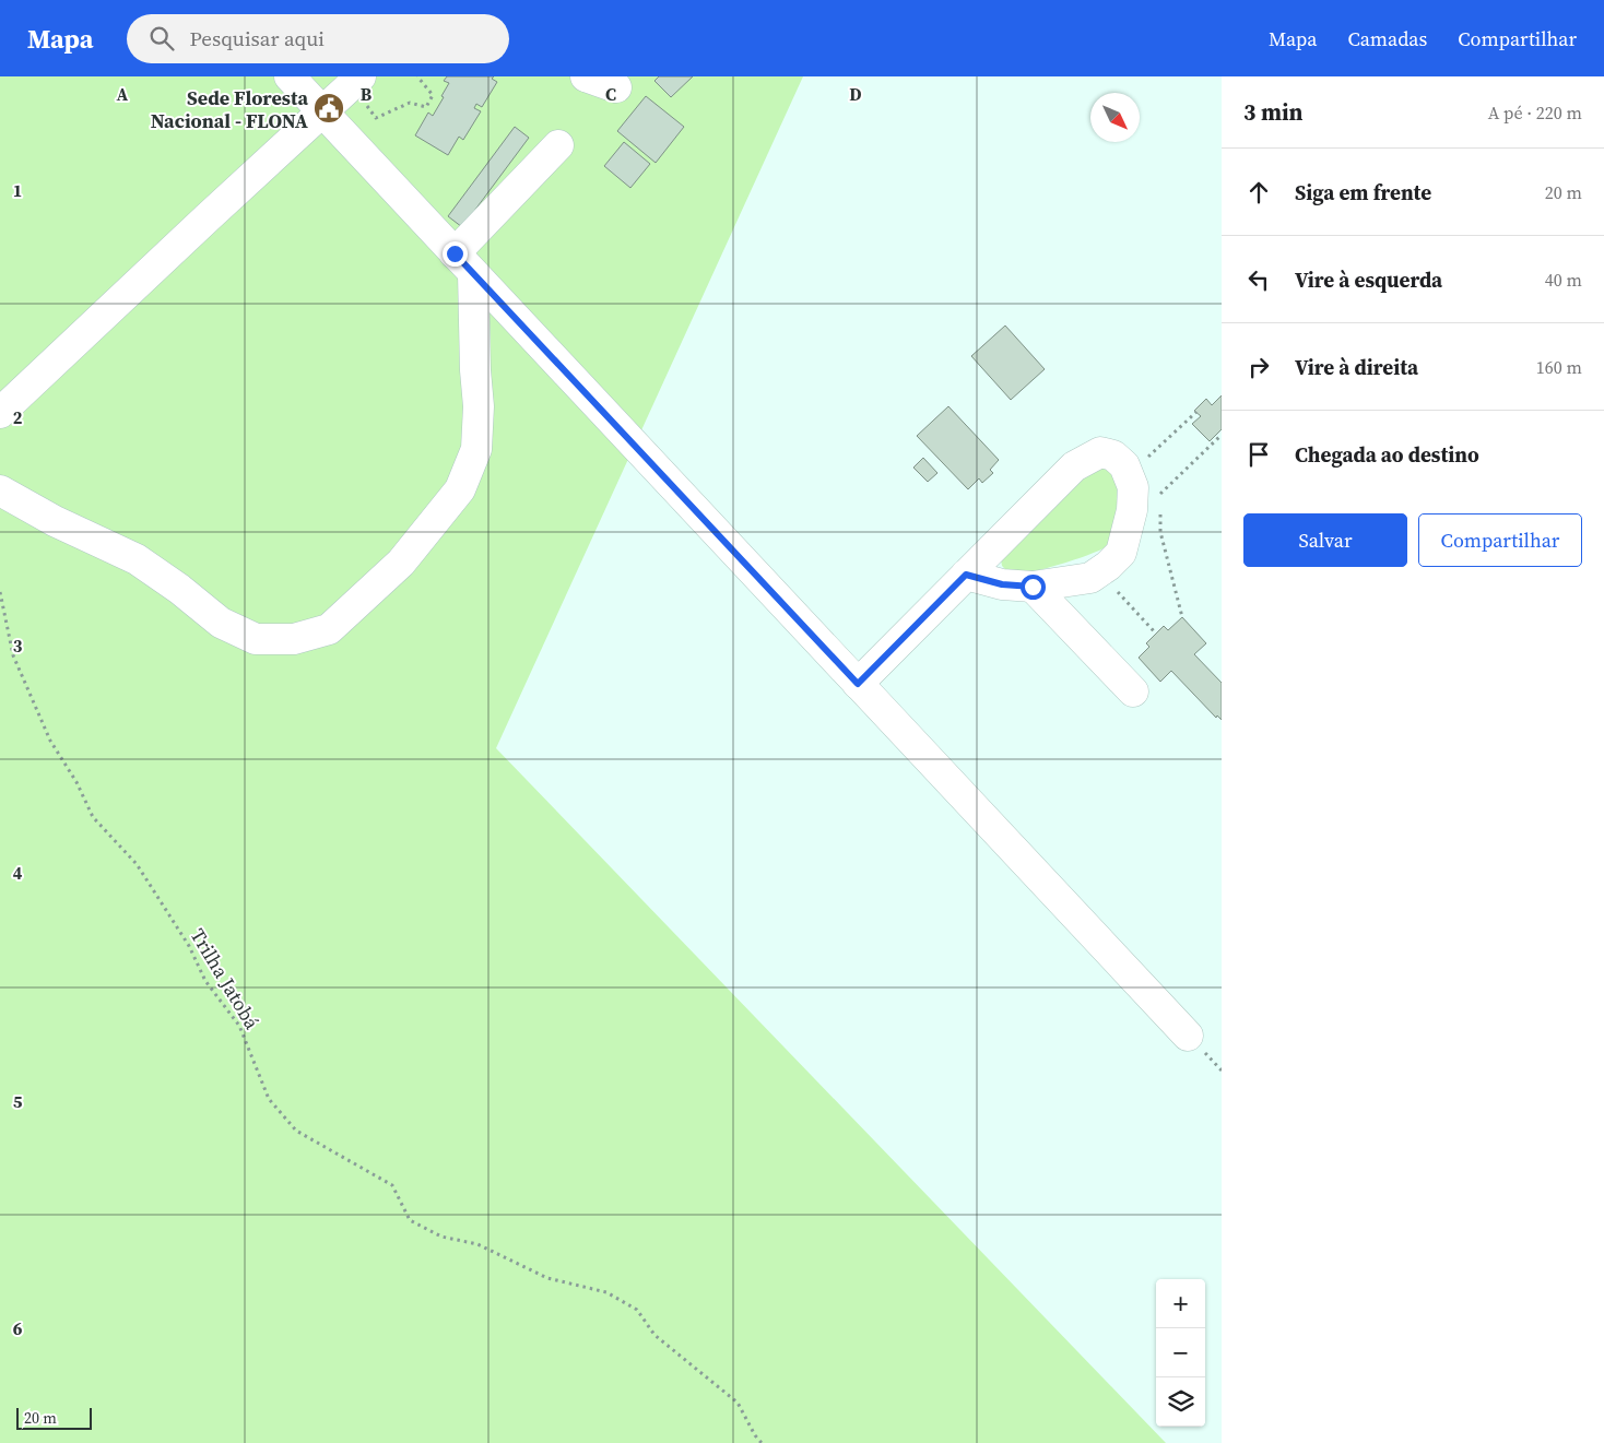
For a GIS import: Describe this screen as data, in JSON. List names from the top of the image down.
{
  "streets": {
    "path": ["Trilha Jatobá"]
  },
  "places": {
    "public building": ["Sede Floresta Nacional - FLONA"]
  },
  "scale_bar": "20 m",
  "north": "bottom right",
  "page": {
    "header": "Mapa",
    "search": "Pesquisar aqui",
    "nav": ["Mapa", "Camadas", "Compartilhar"],
    "heading": ["3 min", "A pé · 220 m"],
    "list": [
      ["Siga em frente", "20 m"],
      ["Vire à esquerda", "40 m"],
      ["Vire à direita", "160 m"],
      "Chegada ao destino"
    ],
    "buttons": ["Salvar", "Compartilhar"],
    "map_buttons": ["+", "−"],
    "scale": "20 m"
  },
  "grid": {
    "columns": [
      "A",
      "B",
      "C",
      "D"
    ],
    "rows": [
      "1",
      "2",
      "3",
      "4",
      "5",
      "6"
    ]
  }
}
